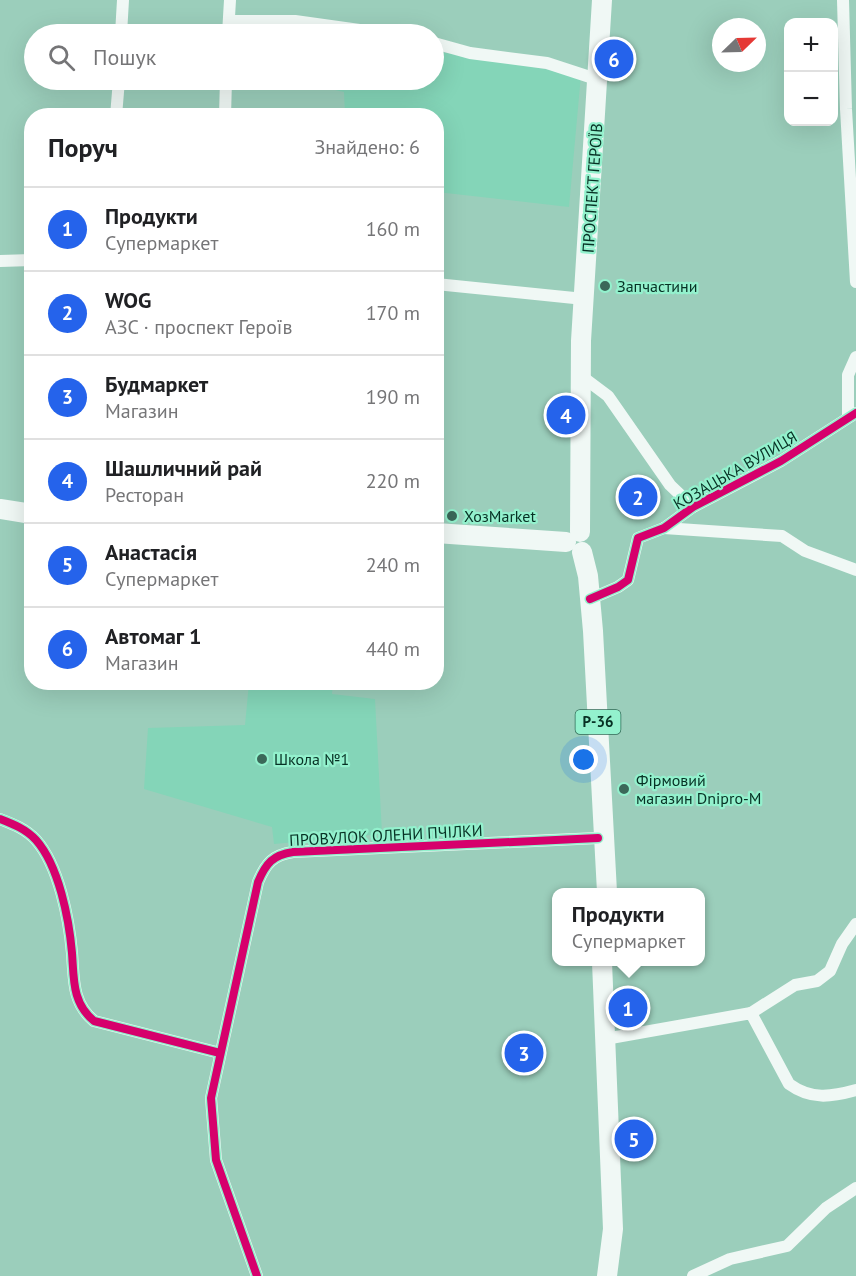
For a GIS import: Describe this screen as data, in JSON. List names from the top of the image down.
{
  "streets": {
    "main road": ["ПРОСПЕКТ ГЕРОЇВ", "Р-36"],
    "street": ["КОЗАЦЬКА ВУЛИЦЯ", "ПРОВУЛОК ОЛЕНИ ПЧІЛКИ"]
  },
  "crossings": [
    ["ПРОСПЕКТ ГЕРОЇВ", "КОЗАЦЬКА ВУЛИЦЯ"],
    ["ПРОСПЕКТ ГЕРОЇВ", "ПРОВУЛОК ОЛЕНИ ПЧІЛКИ"]
  ],
  "places": [
    "Запчастини",
    "ХозMarket",
    "Школа №1",
    "Фірмовий магазин Dnipro-M"
  ],
  "north": "top right",
  "page": {
    "map_buttons": ["+", "−"],
    "search": "Пошук",
    "pins": [
      "6",
      "4",
      "2",
      "1",
      "3",
      "5"
    ],
    "heading": ["Поруч", "Знайдено: 6"],
    "list": [
      {
        "mark": "1",
        "name": "Продукти",
        "note": "Супермаркет",
        "value": "160 m"
      },
      {
        "mark": "2",
        "name": "WOG",
        "note": "АЗС · проспект Героїв",
        "value": "170 m"
      },
      {
        "mark": "3",
        "name": "Будмаркет",
        "note": "Магазин",
        "value": "190 m"
      },
      {
        "mark": "4",
        "name": "Шашличний рай",
        "note": "Ресторан",
        "value": "220 m"
      },
      {
        "mark": "5",
        "name": "Анастасія",
        "note": "Супермаркет",
        "value": "240 m"
      },
      {
        "mark": "6",
        "name": "Автомаг 1",
        "note": "Магазин",
        "value": "440 m"
      }
    ],
    "popup": ["Продукти", "Супермаркет"]
  }
}
